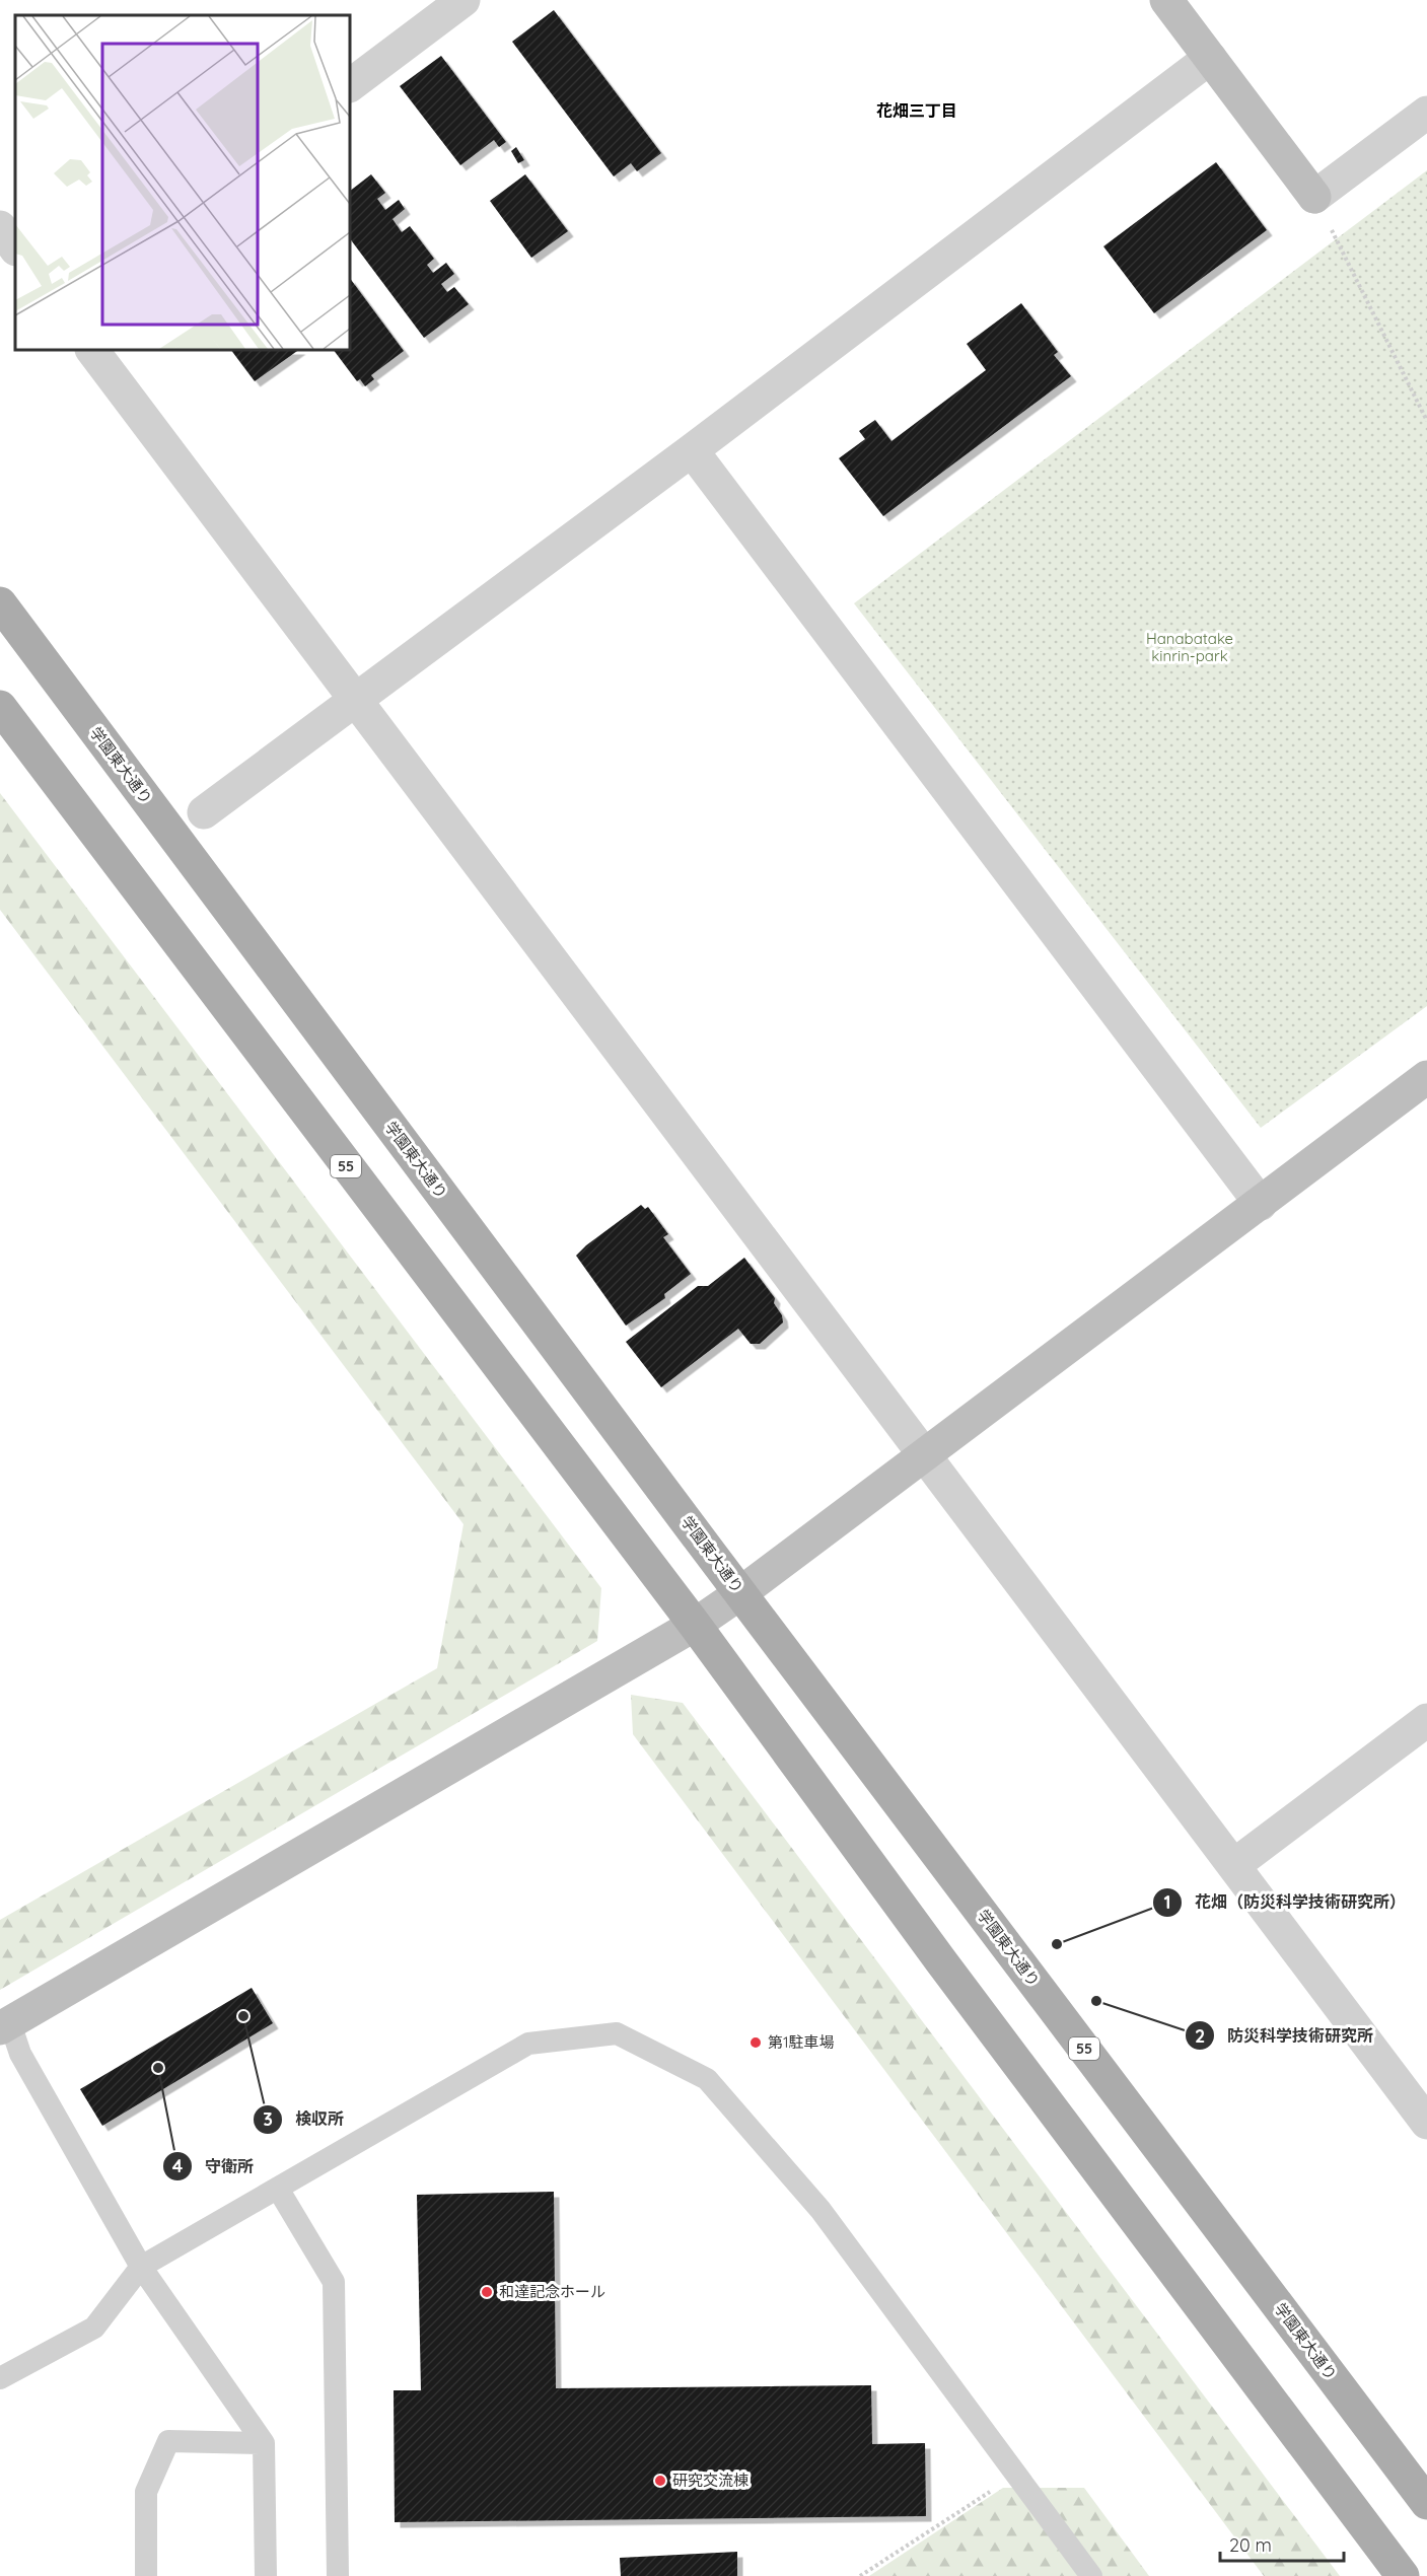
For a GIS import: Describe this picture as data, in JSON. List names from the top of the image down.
{
  "streets": {
    "main road": ["学園東大通り", "55"]
  },
  "districts": ["花畑三丁目"],
  "parks": ["Hanabatake kinrin-park"],
  "places": [
    "花畑（防災科学技術研究所）",
    "防災科学技術研究所",
    "検収所",
    "第1駐車場",
    "守衛所",
    "和達記念ホール",
    "研究交流棟"
  ],
  "scale_bar": "20 m"
}
